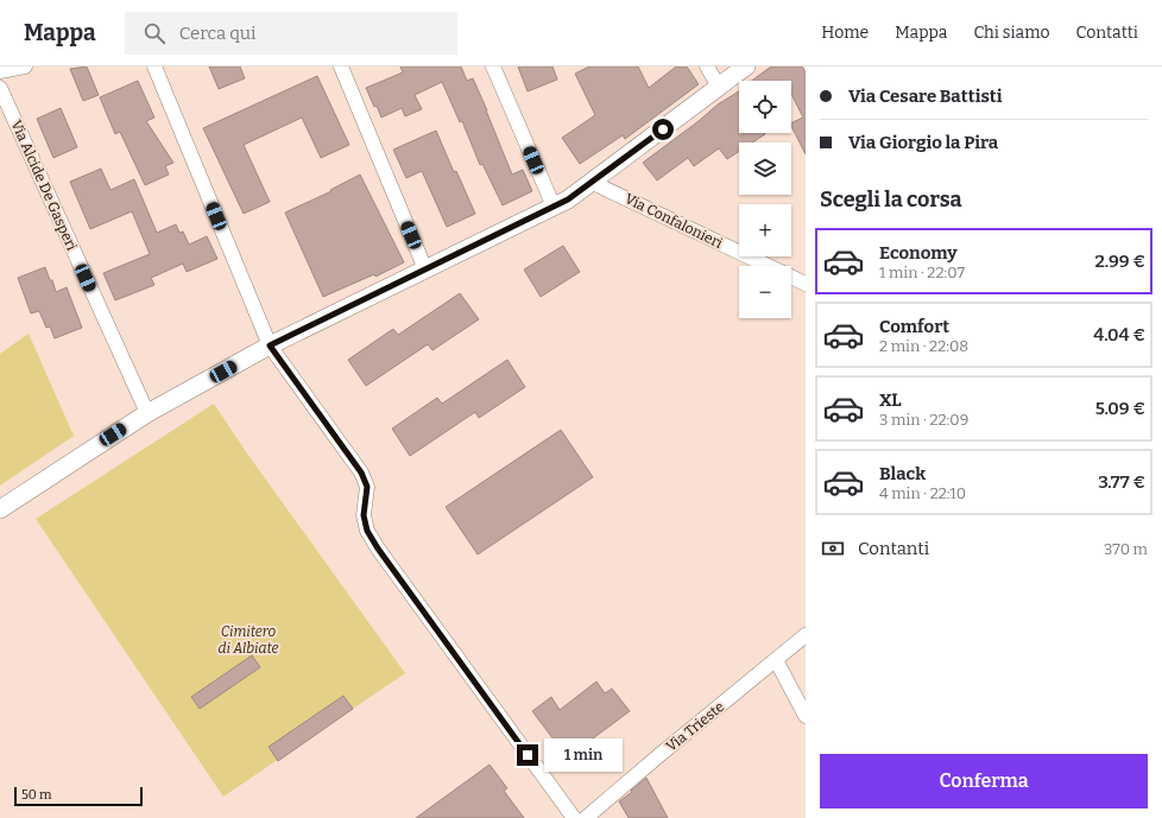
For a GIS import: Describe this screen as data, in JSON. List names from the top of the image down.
{
  "streets": {
    "street": ["Via Alcide De Gasperi", "Via Confalonieri", "Via Trieste"]
  },
  "parks": ["Cimitero di Albiate"],
  "scale_bar": "50 m",
  "page": {
    "header": "Mappa",
    "search": "Cerca qui",
    "nav": [
      "Home",
      "Mappa",
      "Chi siamo",
      "Contatti"
    ],
    "banner": ["Via Cesare Battisti", "Via Giorgio la Pira"],
    "map_buttons": ["+", "−"],
    "heading": "Scegli la corsa",
    "list": [
      {
        "name": "Economy",
        "note": "1 min · 22:07",
        "value": "2.99 €"
      },
      {
        "name": "Comfort",
        "note": "2 min · 22:08",
        "value": "4.04 €"
      },
      {
        "name": "XL",
        "note": "3 min · 22:09",
        "value": "5.09 €"
      },
      {
        "name": "Black",
        "note": "4 min · 22:10",
        "value": "3.77 €"
      }
    ],
    "pay": ["Contanti", "370 m"],
    "bubble": "1 min",
    "buttons": "Conferma",
    "scale": "50 m"
  }
}
